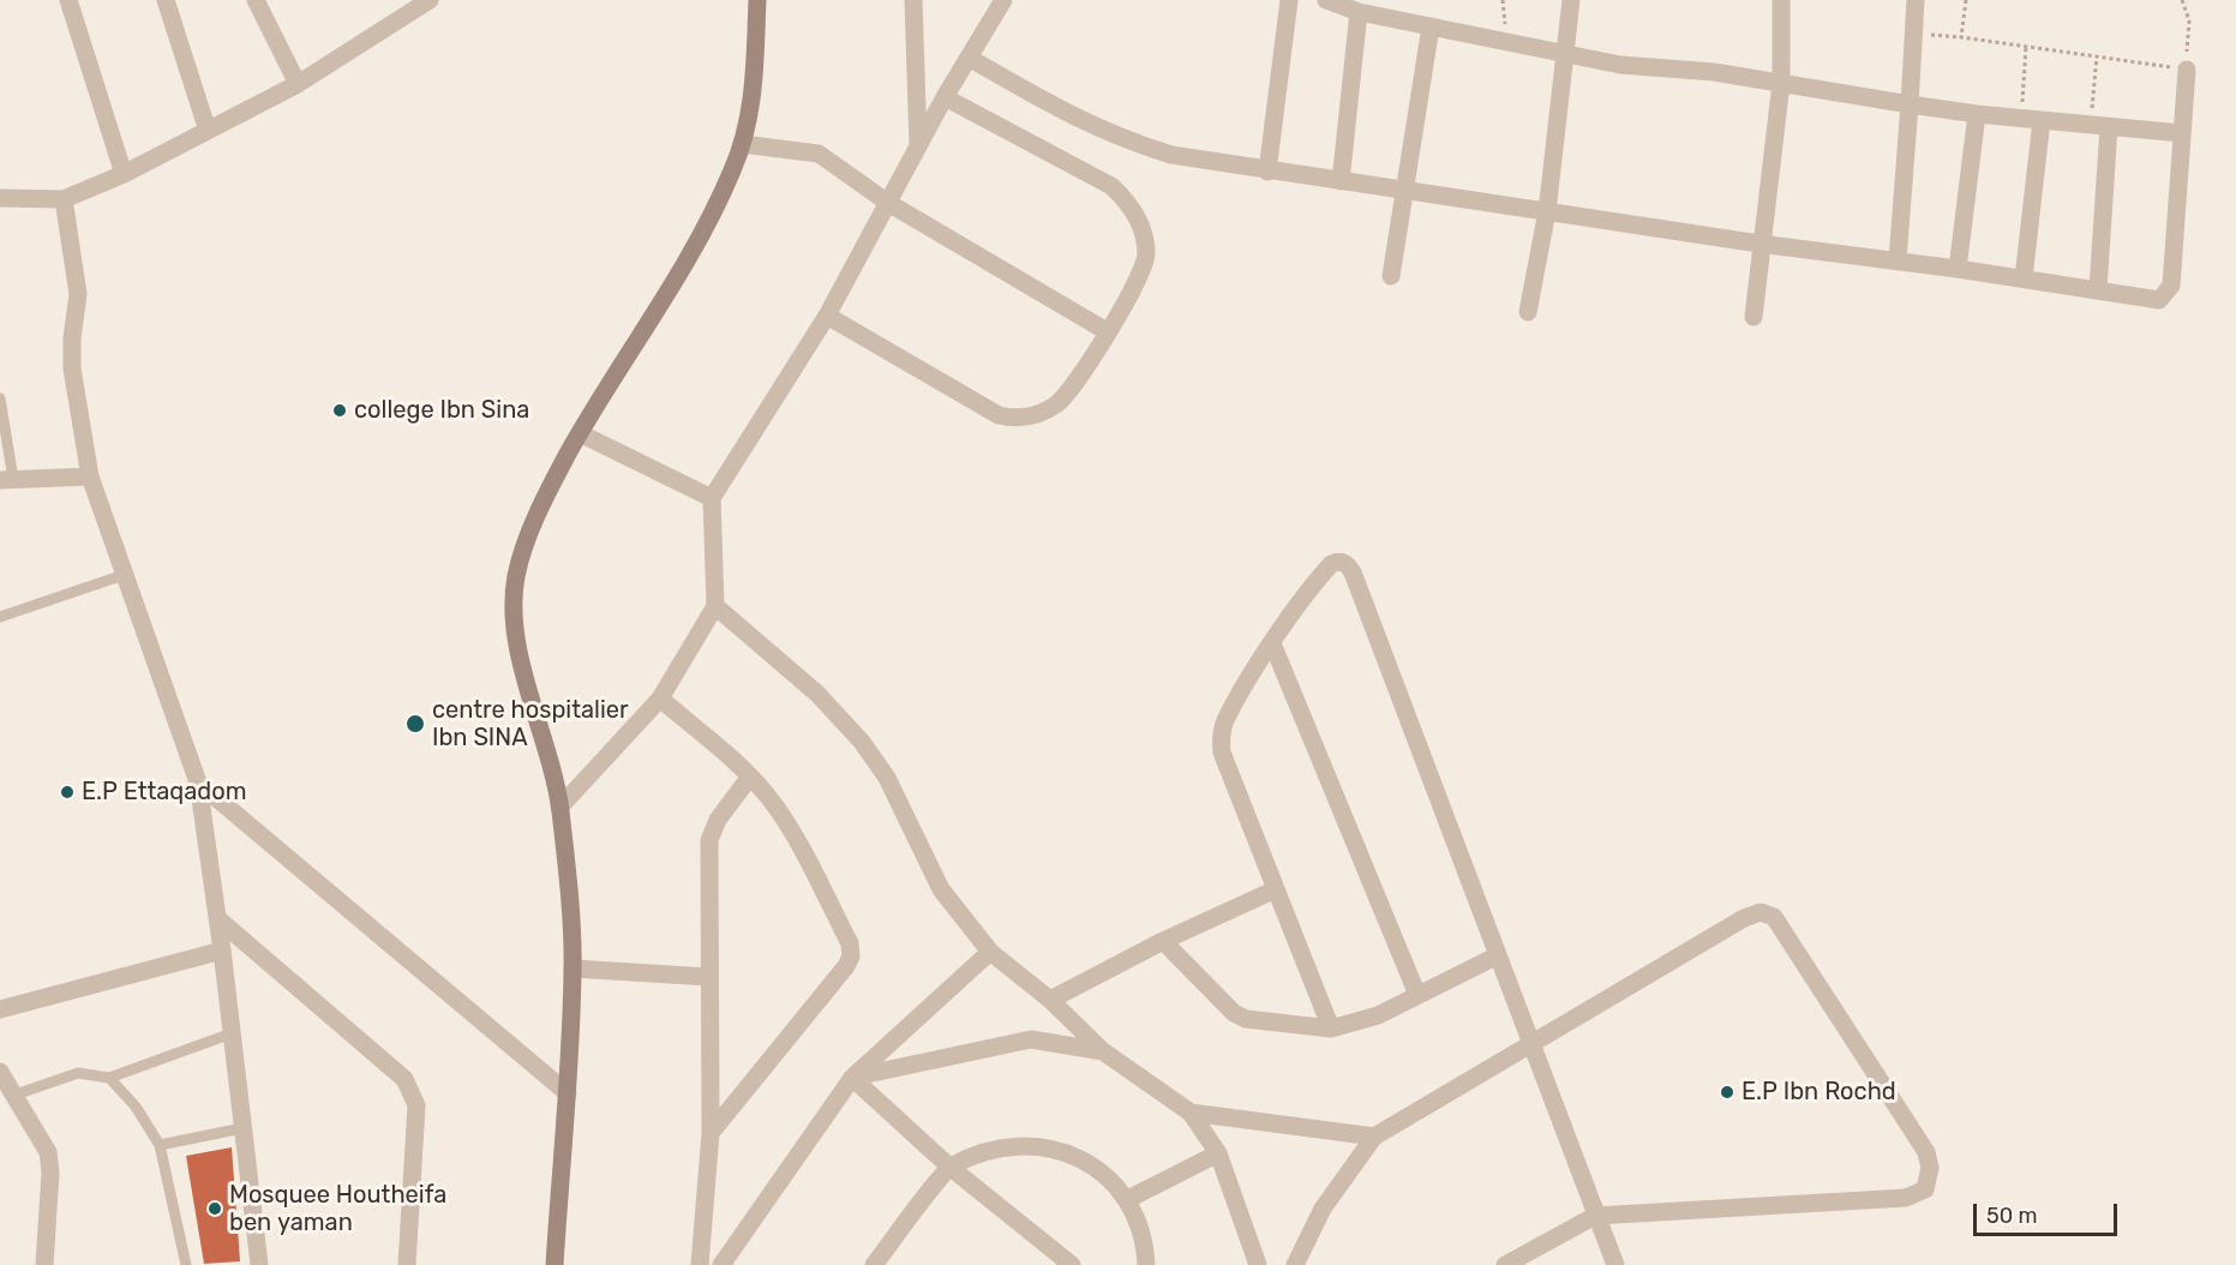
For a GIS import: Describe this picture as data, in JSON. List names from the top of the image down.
{
  "places": [
    "college Ibn Sina",
    "centre hospitalier Ibn SINA",
    "E.P Ettaqadom",
    "E.P Ibn Rochd",
    "Mosquee Houtheifa ben yaman"
  ],
  "scale_bar": "50 m"
}
